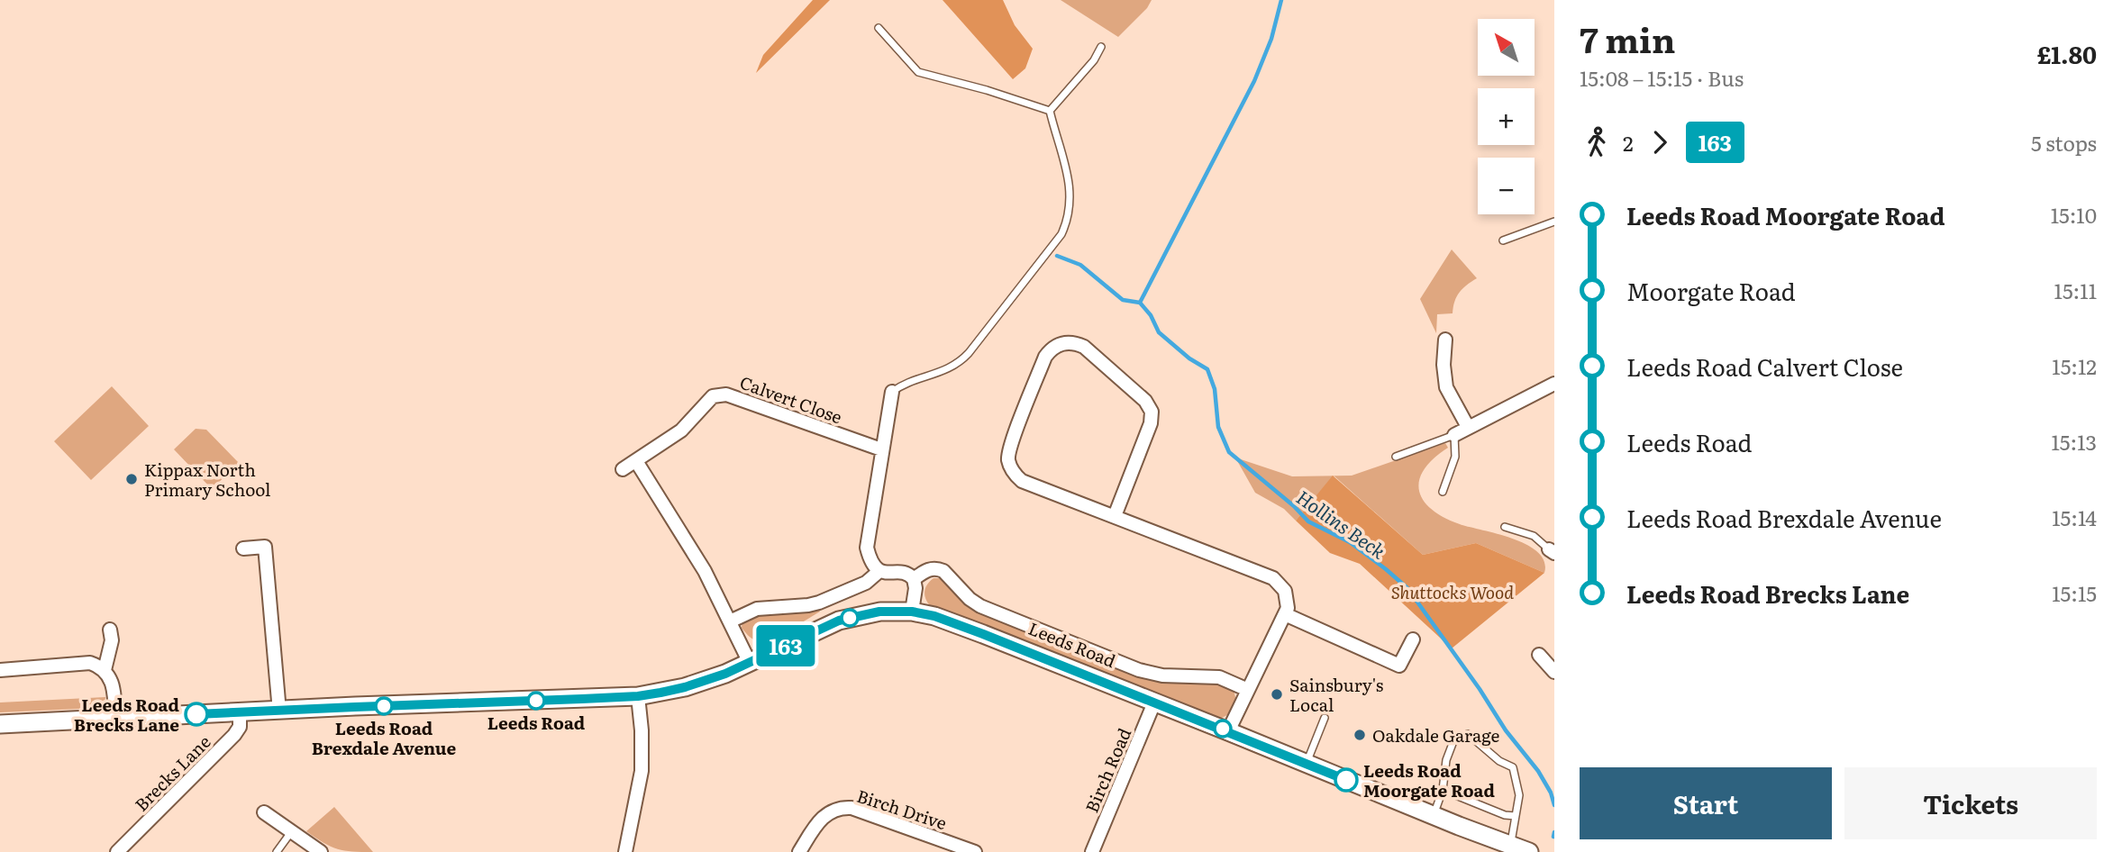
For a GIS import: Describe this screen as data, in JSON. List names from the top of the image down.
{
  "streets": {
    "main road": ["Leeds Road"],
    "street": [
      "Calvert Close",
      "Birch Road",
      "Brecks Lane",
      "Birch Drive"
    ]
  },
  "crossings": [
    ["Leeds Road", "Birch Road"],
    ["Leeds Road", "Brecks Lane"]
  ],
  "water": ["Hollins Beck"],
  "parks": ["Shuttocks Wood"],
  "places": [
    "Kippax North Primary School",
    "Sainsbury's Local",
    "Leeds Road",
    "Leeds Road Brexdale Avenue",
    "Leeds Road Brecks Lane",
    "Oakdale Garage",
    "Leeds Road Moorgate Road"
  ],
  "lines": ["bus line 163"],
  "north": "top left",
  "page": {
    "on_map": "163",
    "heading": ["7 min", "15:08 – 15:15 · Bus", "£1.80"],
    "map_buttons": ["+", "−"],
    "legs": ["2", "163", "5 stops"],
    "list": [
      {
        "name": "Leeds Road Moorgate Road",
        "value": "15:10"
      },
      {
        "name": "Moorgate Road",
        "value": "15:11"
      },
      {
        "name": "Leeds Road Calvert Close",
        "value": "15:12"
      },
      {
        "name": "Leeds Road",
        "value": "15:13"
      },
      {
        "name": "Leeds Road Brexdale Avenue",
        "value": "15:14"
      },
      {
        "name": "Leeds Road Brecks Lane",
        "value": "15:15"
      }
    ],
    "buttons": ["Start", "Tickets"]
  }
}
